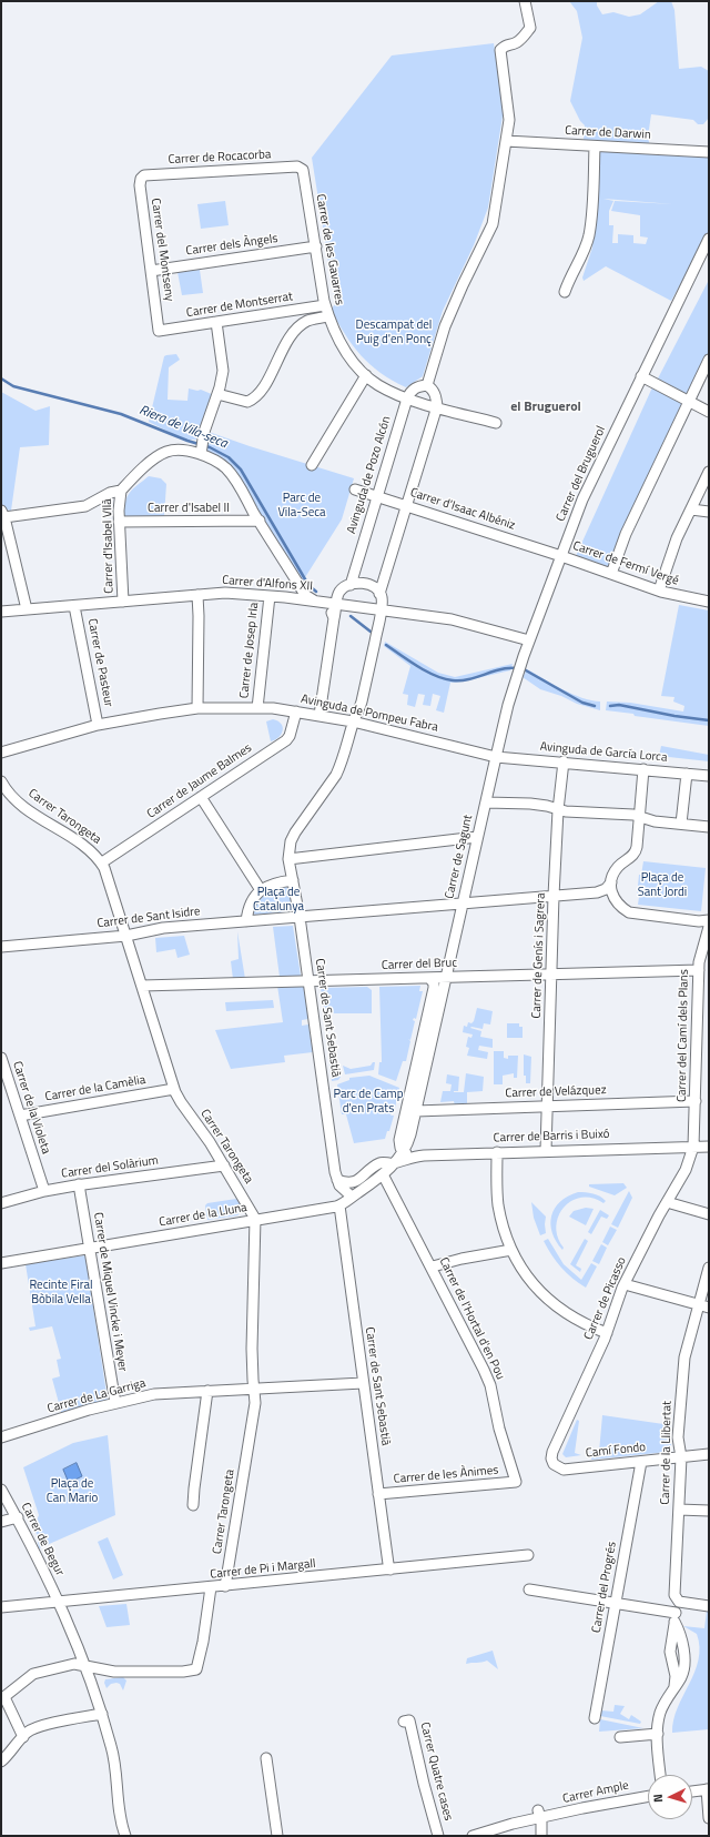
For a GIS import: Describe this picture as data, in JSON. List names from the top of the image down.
{
  "streets": {
    "street": [
      "Carrer de Darwin",
      "Carrer de Rocacorba",
      "Carrer dels Àngels",
      "Carrer del Montseny",
      "Carrer de les Gavarres",
      "Carrer de Montserrat",
      "Carrer del Bruguerol",
      "Avinguda de Pozo Alcón",
      "Carrer d'Isabel II",
      "Carrer d'Isaac Albéniz",
      "Carrer d'Isabel VIlà",
      "Carrer de Fermí Vergé",
      "Carrer d'Alfons XII",
      "Carrer de Josep Irla",
      "Carrer de Pasteur",
      "Avinguda de Pompeu Fabra",
      "Avinguda de García Lorca",
      "Carrer de Jaume Balmes",
      "Carrer Tarongeta",
      "Carrer de Sagunt",
      "Carrer de Sant Isidre",
      "Carrer de Genís i Sagrera",
      "Carrer del Bruc",
      "Carrer de Sant Sebastià",
      "Carrer del Camí dels Plans",
      "Carrer de la Camèlia",
      "Carrer de Velázquez",
      "Carrer de la Violeta",
      "Carrer de Barris i Buixó",
      "Carrer del Solàrium",
      "Carrer de la Lluna",
      "Carrer de Miquel Vincke i Meyer",
      "Carrer de Picasso",
      "Carrer de l'Hortal d'en Pou",
      "Carrer de La Garriga",
      "Camí Fondo",
      "Carrer de la Llibertat",
      "Carrer de les Ànimes",
      "Carrer de Begur",
      "Carrer de Pi i Margall",
      "Carrer del Progrés",
      "Carrer Quatre cases",
      "Carrer Ample"
    ]
  },
  "crossings": [
    ["Carrer de Rocacorba", "Carrer del Montseny"],
    ["Carrer de Rocacorba", "Carrer de les Gavarres"],
    ["Carrer dels Àngels", "Carrer del Montseny"],
    ["Carrer dels Àngels", "Carrer de les Gavarres"],
    ["Carrer del Montseny", "Carrer de Montserrat"],
    ["Carrer de les Gavarres", "Carrer de Montserrat"],
    ["Carrer de les Gavarres", "Avinguda de Pozo Alcón"],
    ["Carrer del Bruguerol", "Carrer d'Isaac Albéniz"],
    ["Carrer del Bruguerol", "Carrer de Fermí Vergé"],
    ["Carrer del Bruguerol", "Carrer d'Alfons XII"],
    ["Carrer del Bruguerol", "Avinguda de Pompeu Fabra"],
    ["Carrer del Bruguerol", "Avinguda de García Lorca"],
    ["Carrer del Bruguerol", "Carrer de Sagunt"],
    ["Avinguda de Pozo Alcón", "Carrer d'Isaac Albéniz"],
    ["Carrer d'Isabel II", "Carrer d'Isabel VIlà"],
    ["Carrer d'Isaac Albéniz", "Carrer de Fermí Vergé"],
    ["Carrer d'Isabel VIlà", "Carrer d'Alfons XII"],
    ["Carrer d'Alfons XII", "Carrer de Josep Irla"],
    ["Carrer d'Alfons XII", "Carrer de Pasteur"],
    ["Carrer de Josep Irla", "Avinguda de Pompeu Fabra"],
    ["Carrer de Pasteur", "Avinguda de Pompeu Fabra"],
    ["Avinguda de Pompeu Fabra", "Avinguda de García Lorca"],
    ["Avinguda de Pompeu Fabra", "Carrer de Jaume Balmes"],
    ["Avinguda de Pompeu Fabra", "Carrer de Sagunt"],
    ["Avinguda de García Lorca", "Carrer de Sagunt"],
    ["Avinguda de García Lorca", "Carrer de Genís i Sagrera"],
    ["Carrer de Jaume Balmes", "Carrer Tarongeta"],
    ["Carrer Tarongeta", "Carrer de Sant Isidre"],
    ["Carrer Tarongeta", "Carrer del Bruc"],
    ["Carrer Tarongeta", "Carrer de la Camèlia"],
    ["Carrer Tarongeta", "Carrer del Solàrium"],
    ["Carrer Tarongeta", "Carrer de la Lluna"],
    ["Carrer Tarongeta", "Carrer de La Garriga"],
    ["Carrer Tarongeta", "Carrer de Pi i Margall"],
    ["Carrer de Sagunt", "Carrer de Sant Isidre"],
    ["Carrer de Sagunt", "Carrer del Bruc"],
    ["Carrer de Sagunt", "Carrer de Velázquez"],
    ["Carrer de Sagunt", "Carrer de Barris i Buixó"],
    ["Carrer de Sagunt", "Carrer de la Lluna"],
    ["Carrer de Sant Isidre", "Carrer de Genís i Sagrera"],
    ["Carrer de Sant Isidre", "Carrer de Sant Sebastià"],
    ["Carrer de Genís i Sagrera", "Carrer del Bruc"],
    ["Carrer de Genís i Sagrera", "Carrer de Velázquez"],
    ["Carrer de Genís i Sagrera", "Carrer de Barris i Buixó"],
    ["Carrer del Bruc", "Carrer de Sant Sebastià"],
    ["Carrer del Bruc", "Carrer del Camí dels Plans"],
    ["Carrer de Sant Sebastià", "Carrer de la Lluna"],
    ["Carrer de Sant Sebastià", "Carrer de La Garriga"],
    ["Carrer de Sant Sebastià", "Carrer de les Ànimes"],
    ["Carrer de Sant Sebastià", "Carrer de Pi i Margall"],
    ["Carrer del Camí dels Plans", "Carrer de Velázquez"],
    ["Carrer del Camí dels Plans", "Carrer de Barris i Buixó"],
    ["Carrer del Camí dels Plans", "Carrer de Picasso"],
    ["Carrer de la Camèlia", "Carrer de la Violeta"],
    ["Carrer de la Violeta", "Carrer del Solàrium"],
    ["Carrer de Barris i Buixó", "Carrer de la Lluna"],
    ["Carrer de Barris i Buixó", "Carrer de Picasso"],
    ["Carrer del Solàrium", "Carrer de Miquel Vincke i Meyer"],
    ["Carrer de la Lluna", "Carrer de Miquel Vincke i Meyer"],
    ["Carrer de la Lluna", "Carrer de l'Hortal d'en Pou"],
    ["Carrer de Miquel Vincke i Meyer", "Carrer de La Garriga"],
    ["Carrer de Picasso", "Camí Fondo"],
    ["Carrer de l'Hortal d'en Pou", "Carrer de les Ànimes"],
    ["Camí Fondo", "Carrer de la Llibertat"],
    ["Camí Fondo", "Carrer del Progrés"],
    ["Carrer de Begur", "Carrer de Pi i Margall"]
  ],
  "districts": ["el Bruguerol"],
  "water": ["Riera de Vila-seca"],
  "parks": [
    "Descampat del Puig d'en Ponç",
    "Parc de Vila-Seca",
    "Plaça de Sant Jordi",
    "Plaça de Catalunya",
    "Parc de Camp d'en Prats",
    "Recinte Firal Bòbila Vella",
    "Plaça de Can Mario"
  ],
  "north": "left"
}
